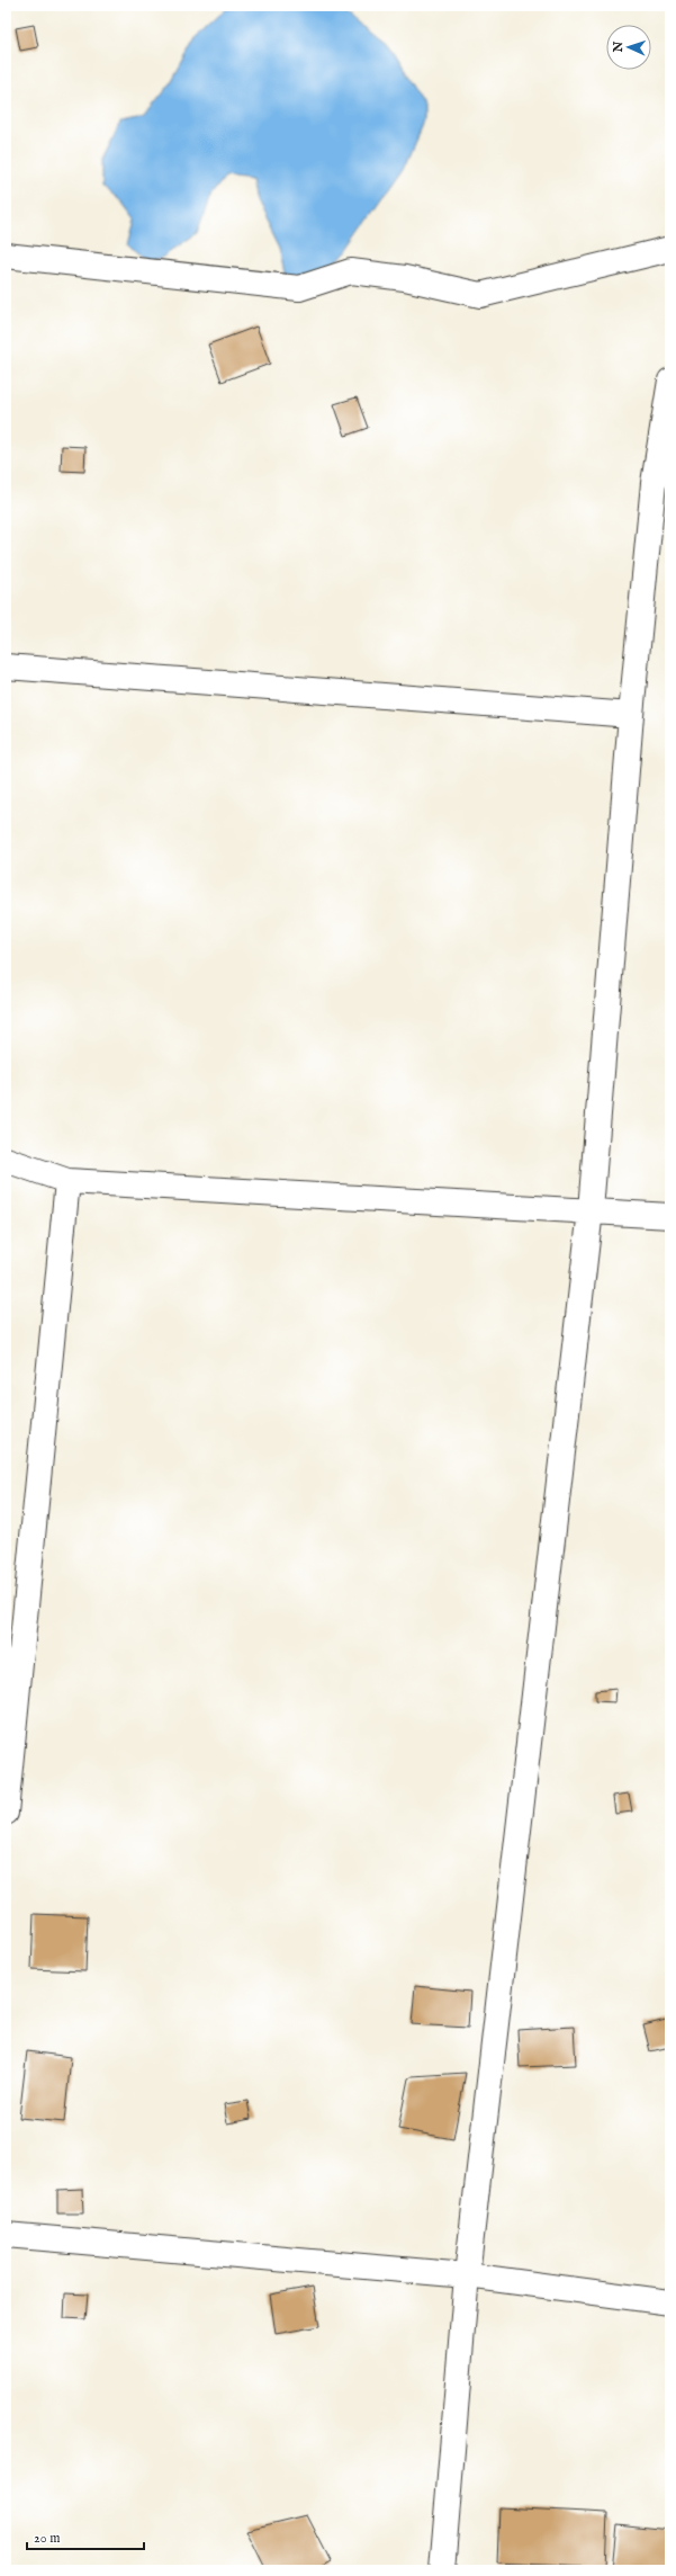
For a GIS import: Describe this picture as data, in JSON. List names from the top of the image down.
{
  "scale_bar": "20 m",
  "north": "left"
}
